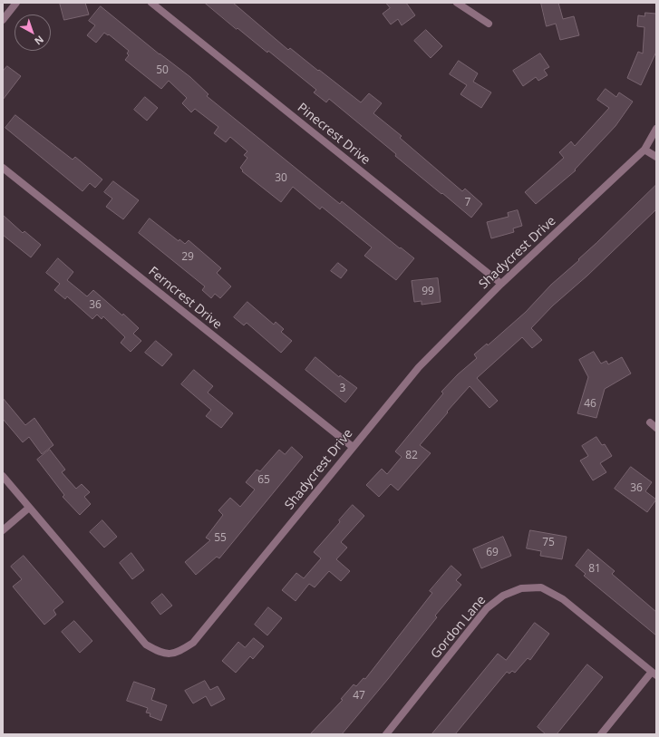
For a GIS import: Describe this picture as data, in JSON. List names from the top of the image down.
{
  "streets": {
    "street": [
      "Pinecrest Drive",
      "Shadycrest Drive",
      "Ferncrest Drive",
      "Gordon Lane"
    ]
  },
  "crossings": [
    ["Pinecrest Drive", "Shadycrest Drive"],
    ["Shadycrest Drive", "Ferncrest Drive"]
  ],
  "house_numbers": [
    "50",
    "30",
    "7",
    "29",
    "99",
    "36",
    "3",
    "46",
    "82",
    "65",
    "36",
    "55",
    "75",
    "69",
    "81",
    "47"
  ],
  "north": "bottom right"
}
